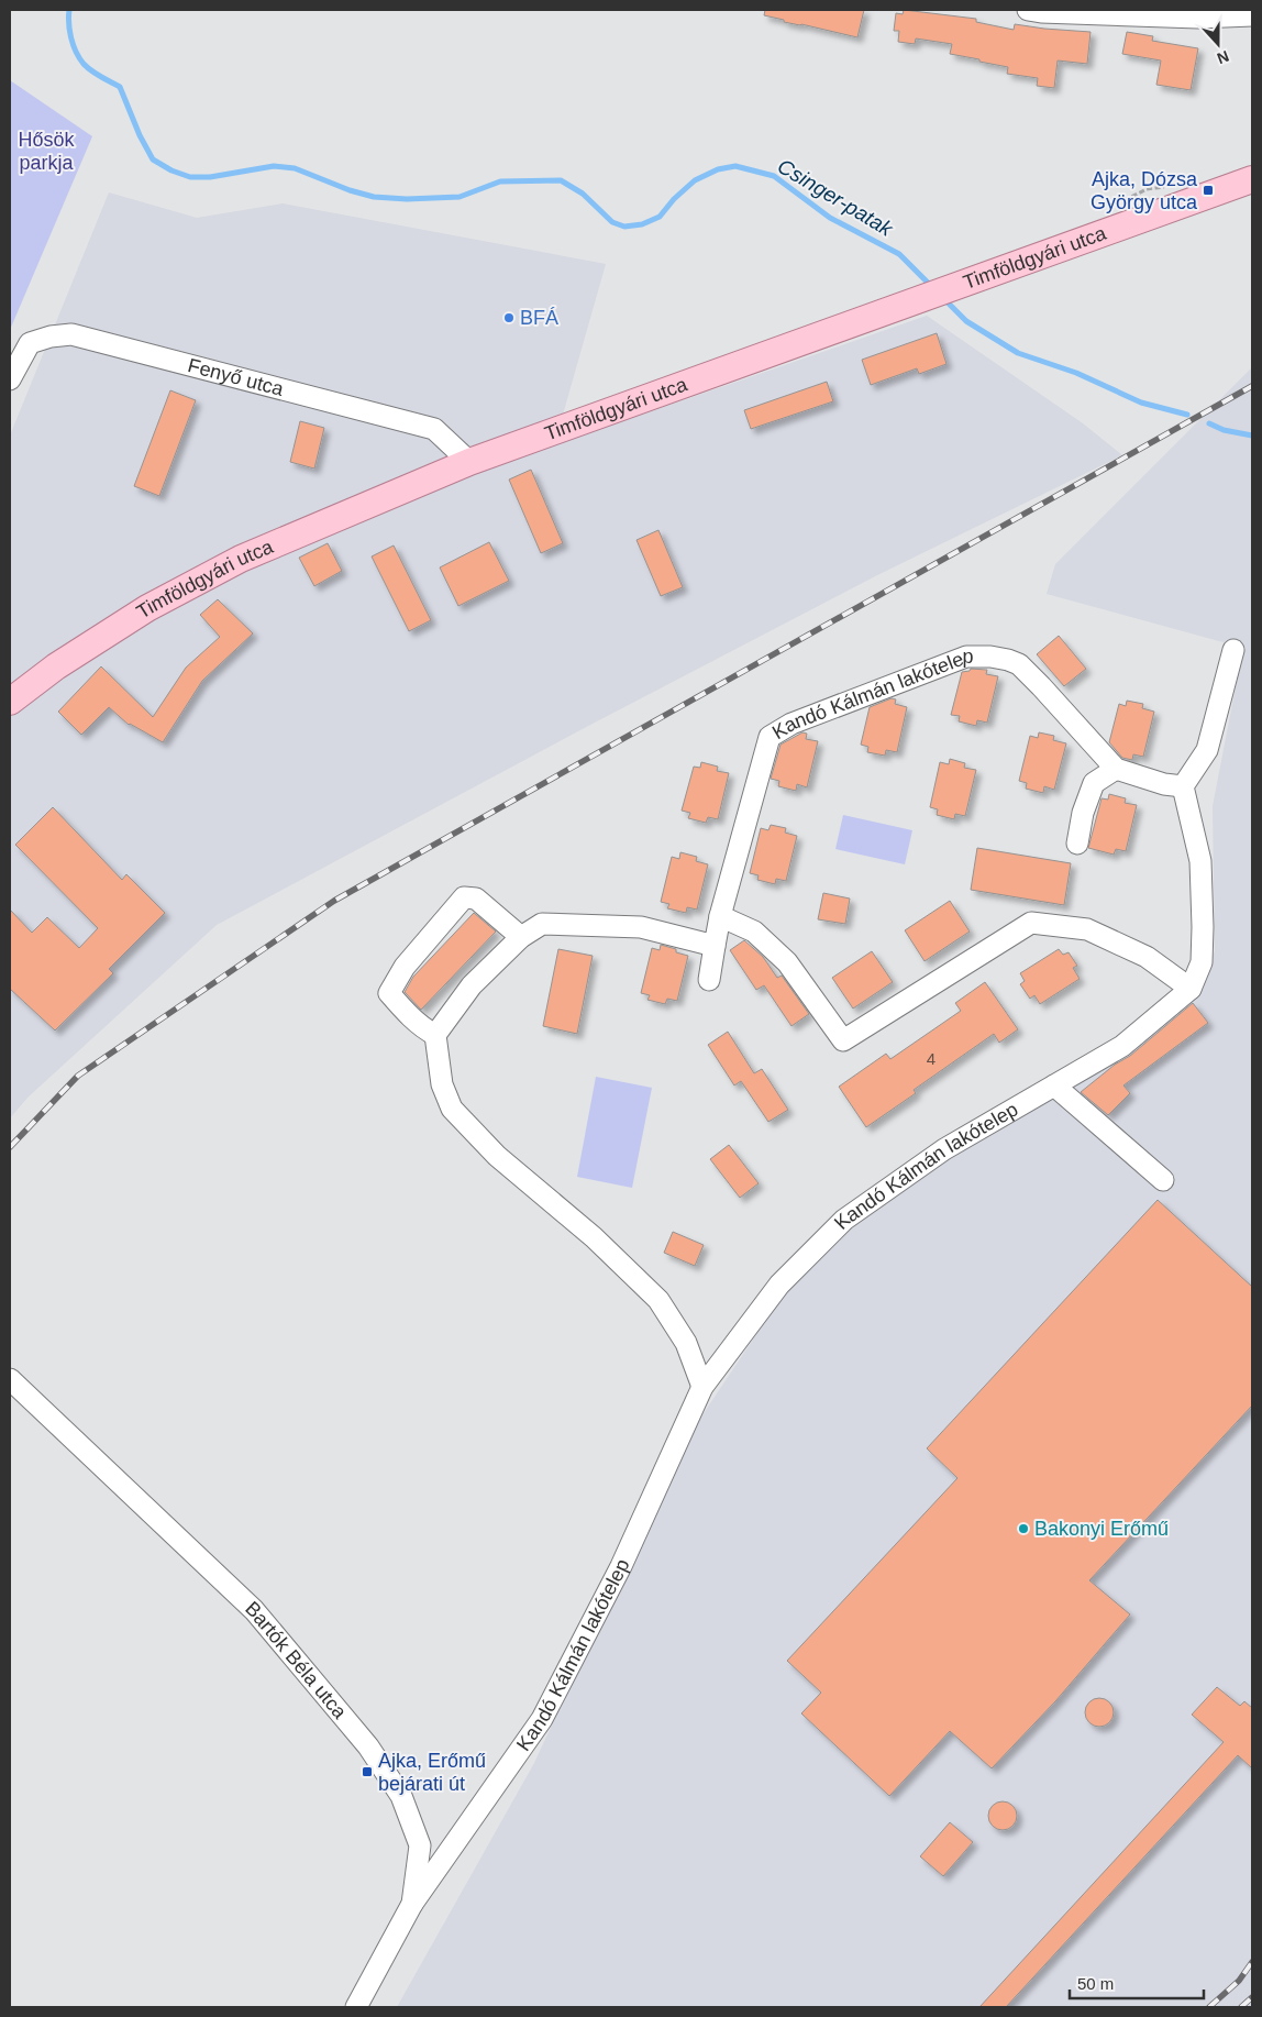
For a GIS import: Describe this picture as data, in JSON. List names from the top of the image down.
{
  "streets": {
    "main road": ["Timföldgyári utca"],
    "street": ["Fenyő utca", "Kandó Kálmán lakótelep", "Bartók Béla utca"]
  },
  "crossings": [
    ["Timföldgyári utca", "Fenyő utca"],
    ["Kandó Kálmán lakótelep", "Bartók Béla utca"]
  ],
  "water": ["Csinger-patak"],
  "parks": ["Hősök parkja"],
  "places": {
    "transit": ["Ajka, Dózsa György utca", "Ajka, Erőmű bejárati út"],
    "other": ["BFÁ", "Bakonyi Erőmű"]
  },
  "house_numbers": ["4"],
  "scale_bar": "50 m",
  "north": "bottom"
}
